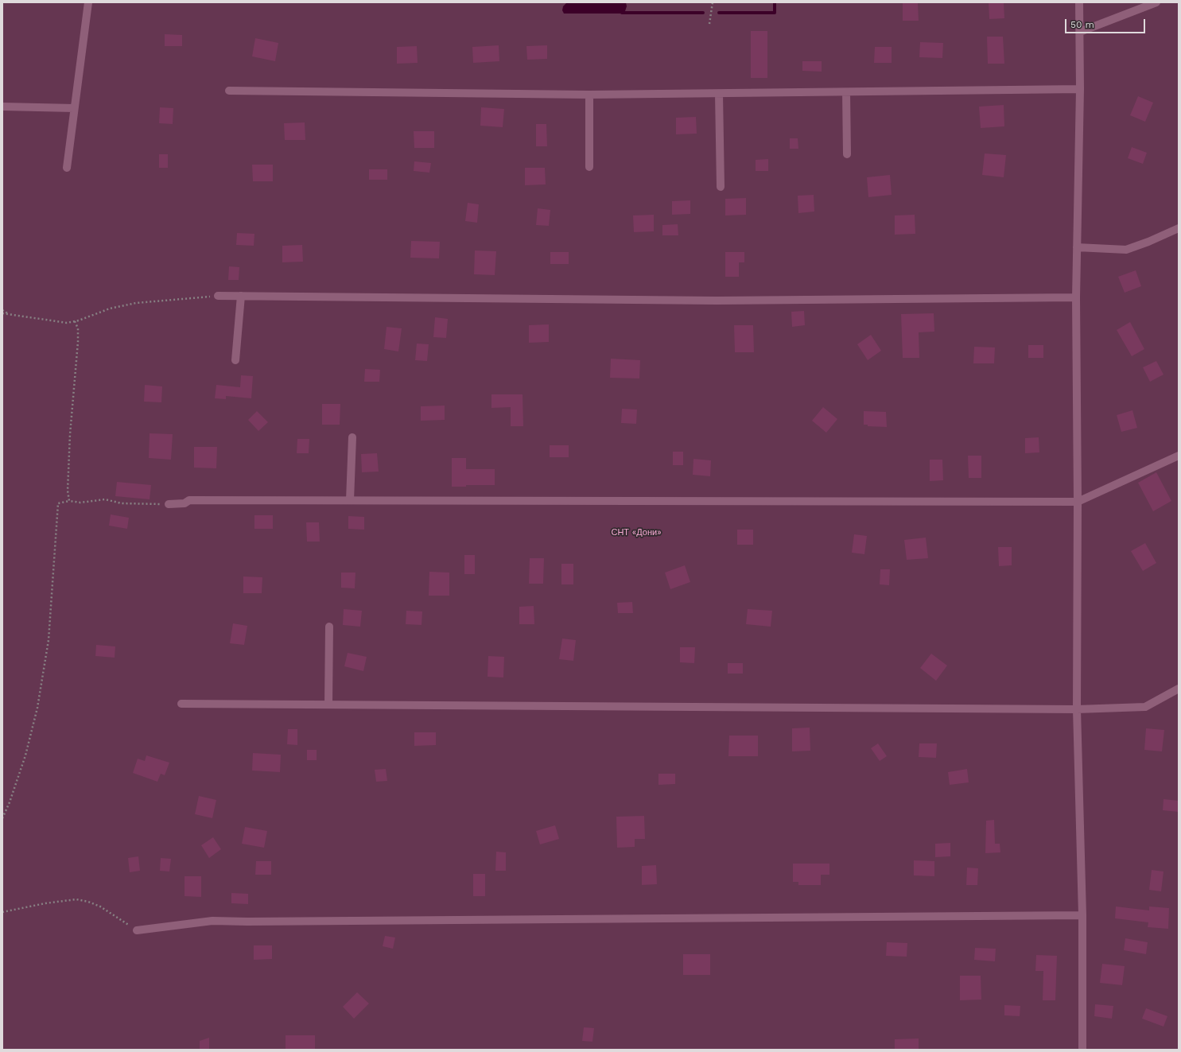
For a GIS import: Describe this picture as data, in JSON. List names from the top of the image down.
{
  "parks": ["СНТ «Дони»"],
  "scale_bar": "50 m"
}
